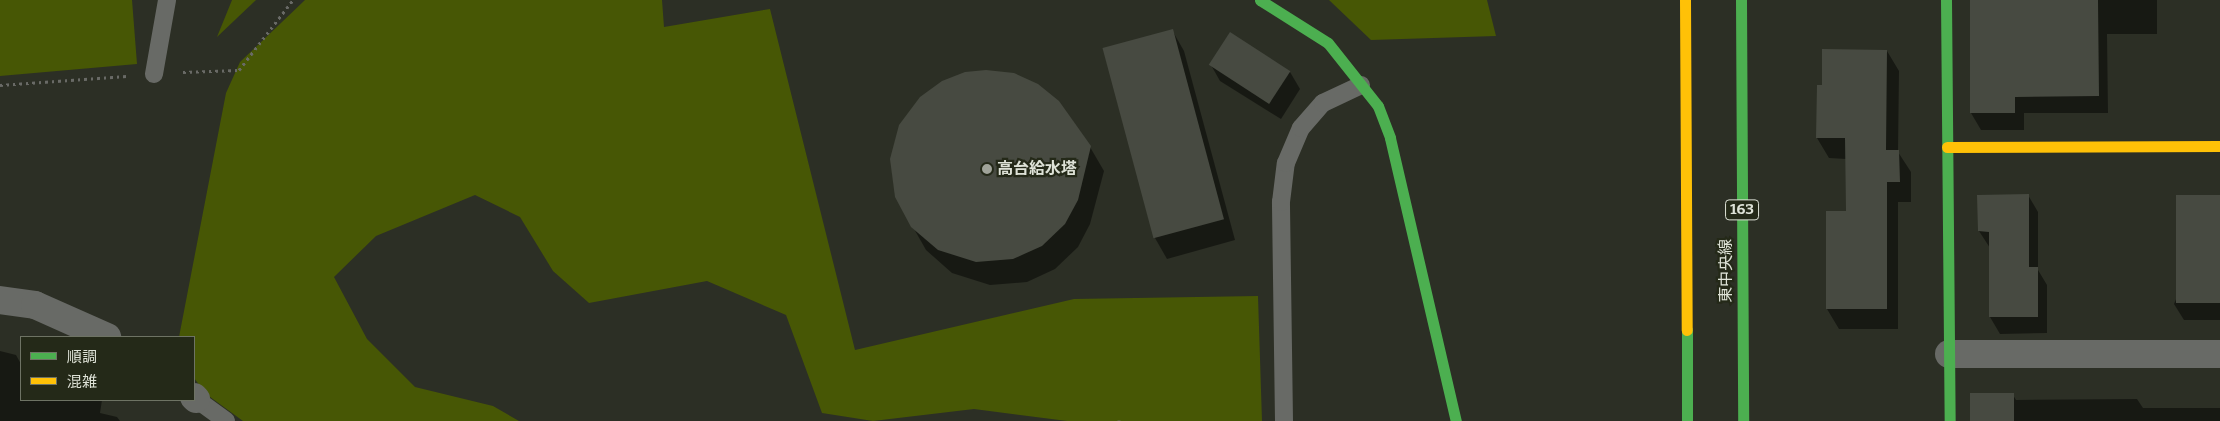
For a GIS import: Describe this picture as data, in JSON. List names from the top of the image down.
{
  "streets": {
    "main road": ["163", "東中央線"]
  },
  "places": ["高台給水塔"],
  "legend": ["順調", "混雑"]
}
